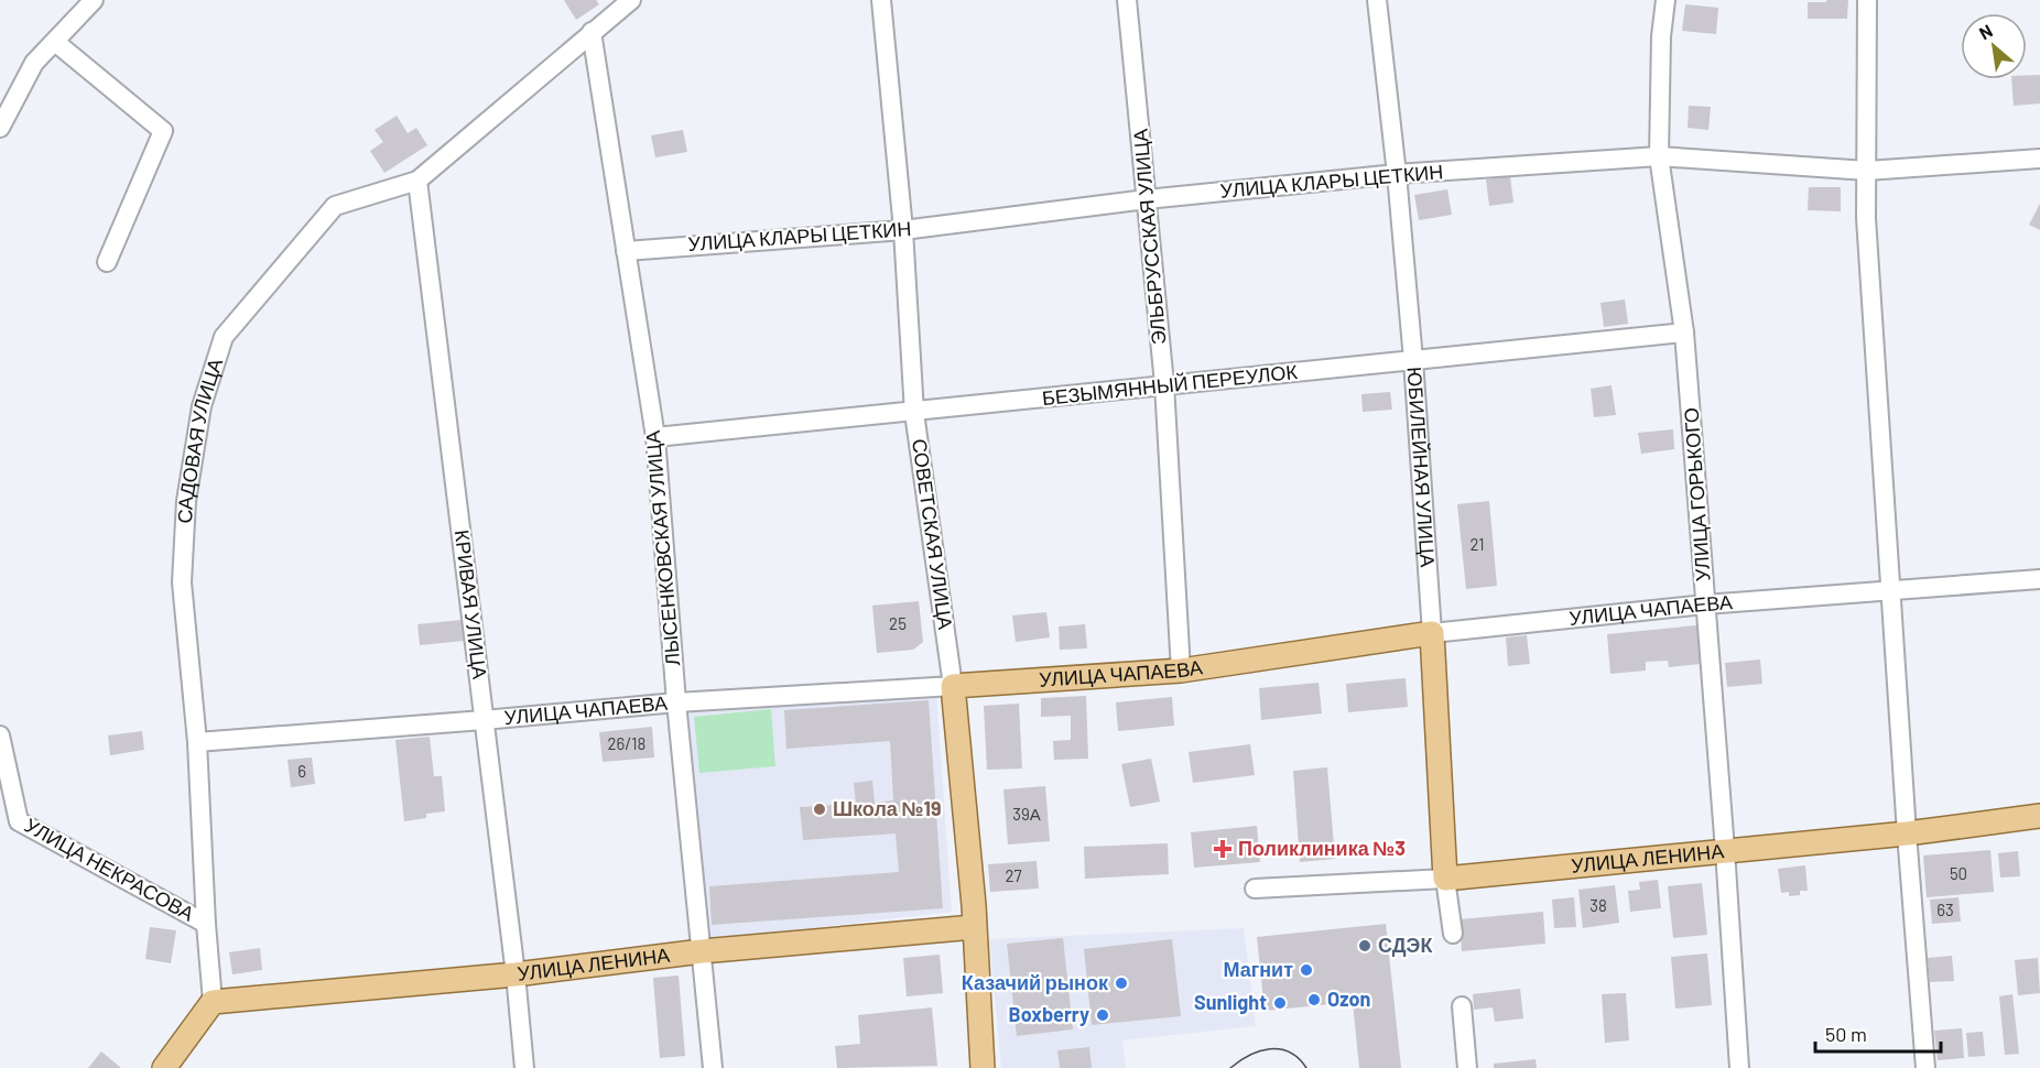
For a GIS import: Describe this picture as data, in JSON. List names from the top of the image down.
{
  "streets": {
    "main road": [
      "ЮБИЛЕЙНАЯ УЛИЦА",
      "СОВЕТСКАЯ УЛИЦА",
      "УЛИЦА ЧАПАЕВА",
      "УЛИЦА ЛЕНИНА"
    ],
    "street": [
      "УЛИЦА КЛАРЫ ЦЕТКИН",
      "ЭЛЬБРУССКАЯ УЛИЦА",
      "БЕЗЫМЯННЫЙ ПЕРЕУЛОК",
      "САДОВАЯ УЛИЦА",
      "УЛИЦА ГОРЬКОГО",
      "ЛЫСЕНКОВСКАЯ УЛИЦА",
      "КРИВАЯ УЛИЦА",
      "УЛИЦА НЕКРАСОВА"
    ]
  },
  "crossings": [
    ["УЛИЦА КЛАРЫ ЦЕТКИН", "ЭЛЬБРУССКАЯ УЛИЦА"],
    ["УЛИЦА КЛАРЫ ЦЕТКИН", "ЮБИЛЕЙНАЯ УЛИЦА"],
    ["УЛИЦА КЛАРЫ ЦЕТКИН", "УЛИЦА ГОРЬКОГО"],
    ["УЛИЦА КЛАРЫ ЦЕТКИН", "СОВЕТСКАЯ УЛИЦА"],
    ["УЛИЦА КЛАРЫ ЦЕТКИН", "ЛЫСЕНКОВСКАЯ УЛИЦА"],
    ["ЭЛЬБРУССКАЯ УЛИЦА", "БЕЗЫМЯННЫЙ ПЕРЕУЛОК"],
    ["ЭЛЬБРУССКАЯ УЛИЦА", "УЛИЦА ЧАПАЕВА"],
    ["БЕЗЫМЯННЫЙ ПЕРЕУЛОК", "ЮБИЛЕЙНАЯ УЛИЦА"],
    ["БЕЗЫМЯННЫЙ ПЕРЕУЛОК", "УЛИЦА ГОРЬКОГО"],
    ["БЕЗЫМЯННЫЙ ПЕРЕУЛОК", "СОВЕТСКАЯ УЛИЦА"],
    ["БЕЗЫМЯННЫЙ ПЕРЕУЛОК", "ЛЫСЕНКОВСКАЯ УЛИЦА"],
    ["САДОВАЯ УЛИЦА", "ЛЫСЕНКОВСКАЯ УЛИЦА"],
    ["САДОВАЯ УЛИЦА", "КРИВАЯ УЛИЦА"],
    ["САДОВАЯ УЛИЦА", "УЛИЦА ЧАПАЕВА"],
    ["САДОВАЯ УЛИЦА", "УЛИЦА ЛЕНИНА"],
    ["САДОВАЯ УЛИЦА", "УЛИЦА НЕКРАСОВА"],
    ["ЮБИЛЕЙНАЯ УЛИЦА", "УЛИЦА ЧАПАЕВА"],
    ["ЮБИЛЕЙНАЯ УЛИЦА", "УЛИЦА ЛЕНИНА"],
    ["УЛИЦА ГОРЬКОГО", "УЛИЦА ЧАПАЕВА"],
    ["УЛИЦА ГОРЬКОГО", "УЛИЦА ЛЕНИНА"],
    ["СОВЕТСКАЯ УЛИЦА", "УЛИЦА ЧАПАЕВА"],
    ["СОВЕТСКАЯ УЛИЦА", "УЛИЦА ЛЕНИНА"],
    ["ЛЫСЕНКОВСКАЯ УЛИЦА", "УЛИЦА ЧАПАЕВА"],
    ["ЛЫСЕНКОВСКАЯ УЛИЦА", "УЛИЦА ЛЕНИНА"],
    ["КРИВАЯ УЛИЦА", "УЛИЦА ЧАПАЕВА"],
    ["КРИВАЯ УЛИЦА", "УЛИЦА ЛЕНИНА"]
  ],
  "places": {
    "other": [
      "Школа №19",
      "СДЭК",
      "Магнит",
      "Казачий рынок",
      "Ozon",
      "Sunlight",
      "Boxberry"
    ],
    "health": ["Поликлиника №3"]
  },
  "house_numbers": [
    "21",
    "25",
    "26/18",
    "6",
    "39А",
    "50",
    "27",
    "38",
    "63"
  ],
  "scale_bar": "50 m",
  "north": "top left"
}
